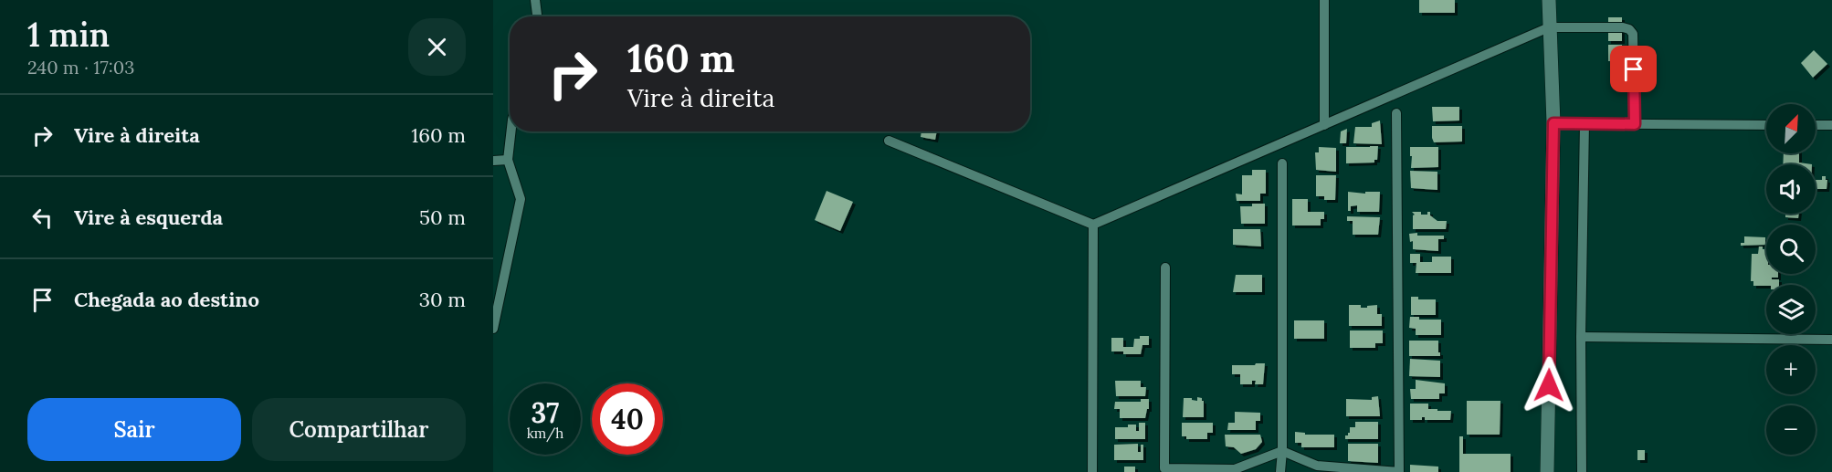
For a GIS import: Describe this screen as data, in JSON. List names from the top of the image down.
{
  "north": "top right",
  "page": {
    "heading": ["1 min", "240 m · 17:03"],
    "turn": ["160 m", "Vire à direita"],
    "list": [
      {
        "name": "Vire à direita",
        "value": "160 m"
      },
      {
        "name": "Vire à esquerda",
        "value": "50 m"
      },
      {
        "name": "Chegada ao destino",
        "value": "30 m"
      }
    ],
    "map_buttons": ["+", "−"],
    "speed": "37 km/h",
    "limit": "40",
    "buttons": ["Sair", "Compartilhar"]
  }
}
